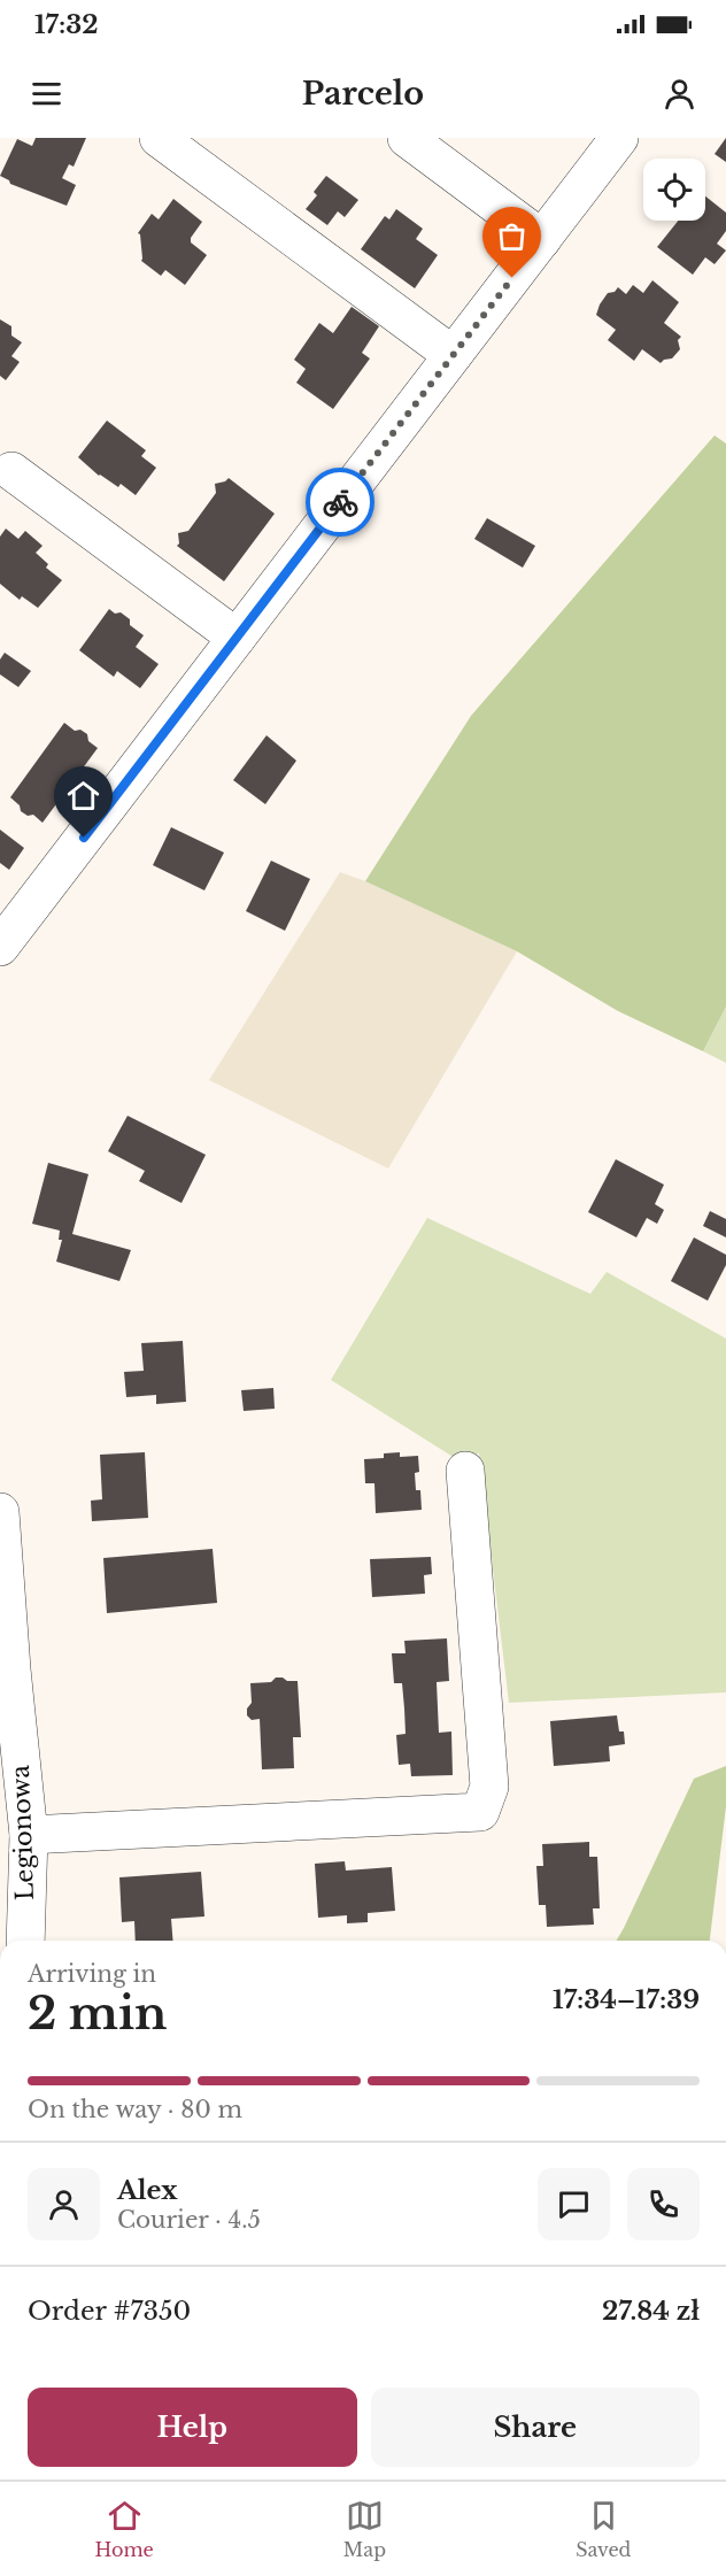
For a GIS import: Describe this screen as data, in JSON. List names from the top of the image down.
{
  "streets": {
    "street": ["Legionowa"]
  },
  "page": {
    "status": "17:32",
    "header": "Parcelo",
    "heading": ["2 min", "Arriving in", "17:34–17:39"],
    "panel": [
      "Alex",
      "Courier · 4.5",
      "Order #7350",
      "27.84 zł"
    ],
    "bar": "On the way · 80 m",
    "buttons": ["Help", "Share"],
    "tabs": ["Home", "Map", "Saved"]
  }
}
